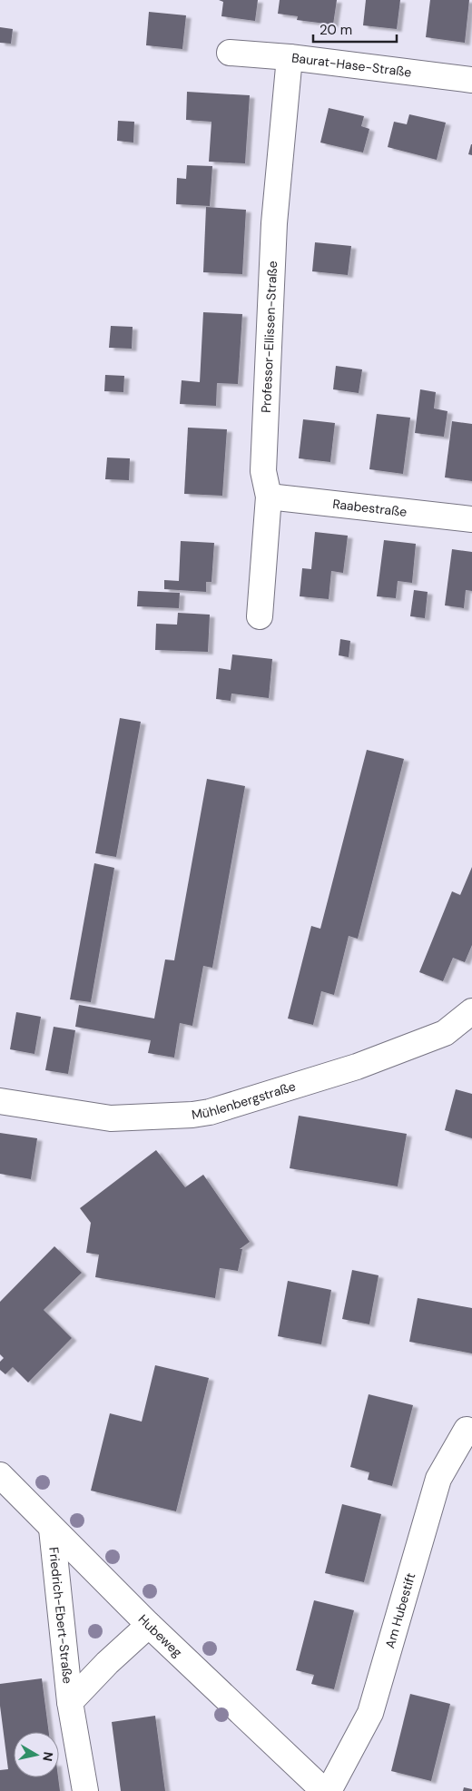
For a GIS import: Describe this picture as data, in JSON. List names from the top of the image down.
{
  "streets": {
    "street": [
      "Baurat-Hase-Straße",
      "Professor-Ellissen-Straße",
      "Raabestraße",
      "Mühlenbergstraße",
      "Am Hubestift",
      "Friedrich-Ebert-Straße",
      "Hubeweg"
    ]
  },
  "crossings": [
    ["Baurat-Hase-Straße", "Professor-Ellissen-Straße"],
    ["Professor-Ellissen-Straße", "Raabestraße"],
    ["Friedrich-Ebert-Straße", "Hubeweg"]
  ],
  "scale_bar": "20 m",
  "north": "right"
}
